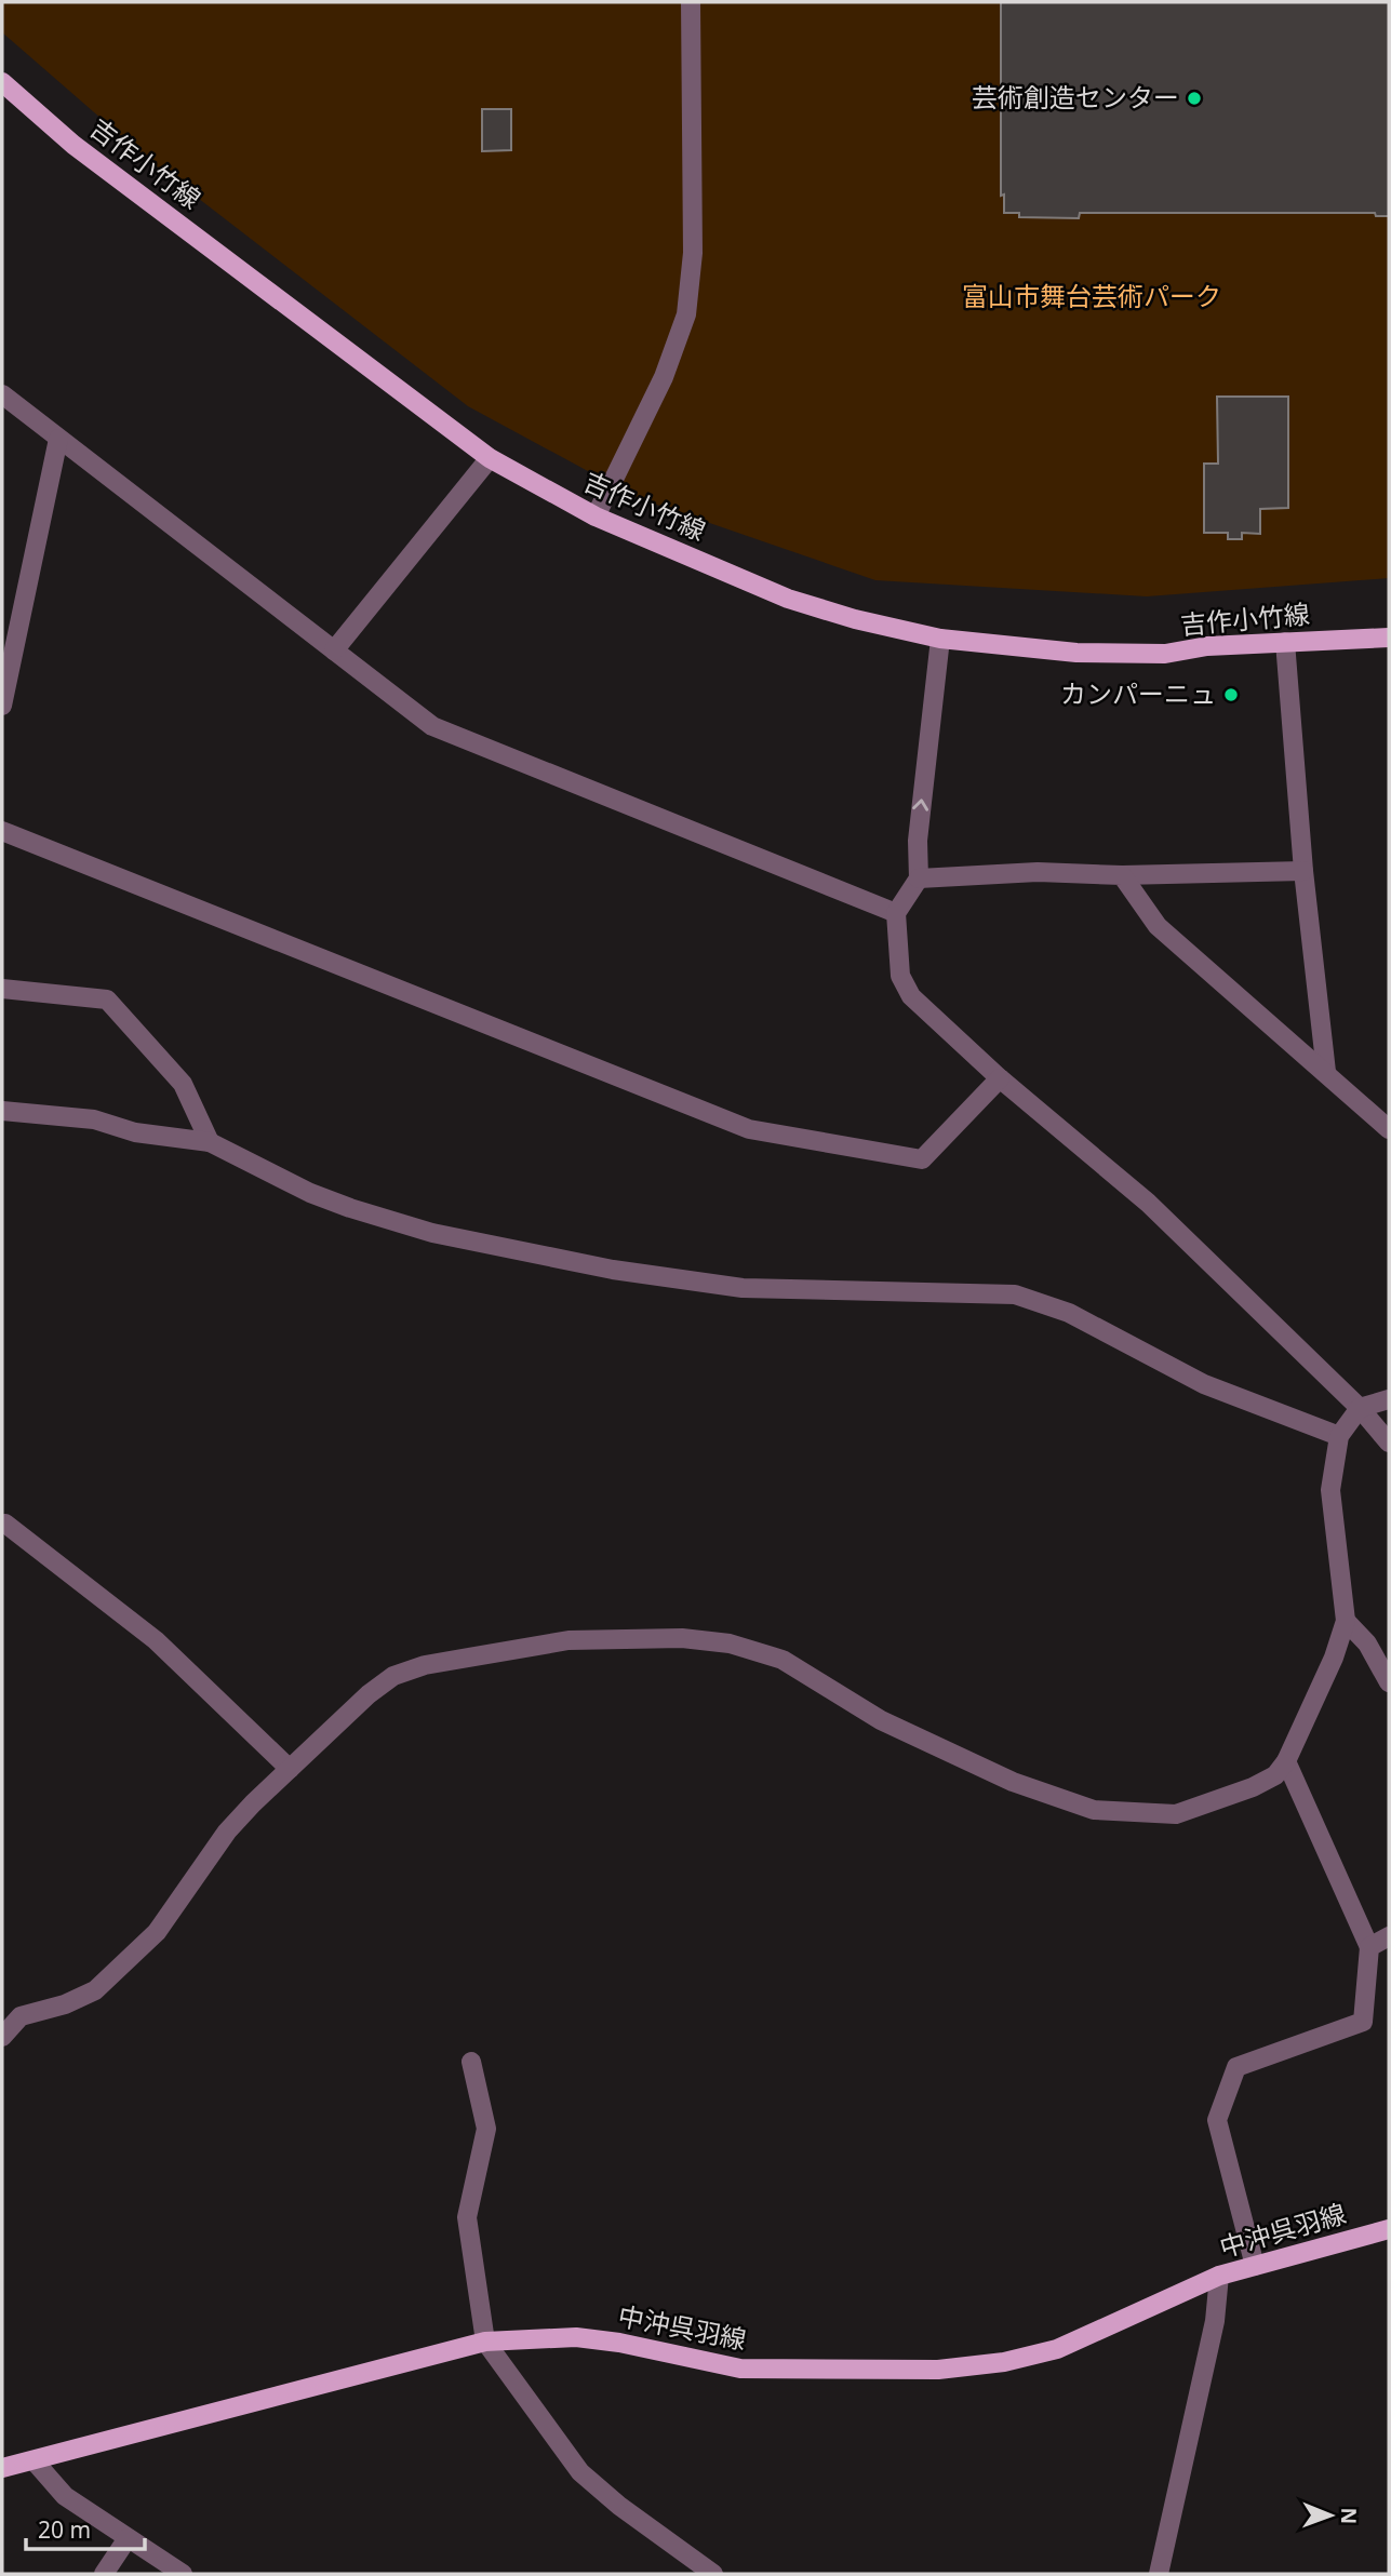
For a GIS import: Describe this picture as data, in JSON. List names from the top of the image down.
{
  "streets": {
    "main road": ["吉作小竹線", "中沖呉羽線"]
  },
  "parks": ["富山市舞台芸術パーク"],
  "places": ["芸術創造センター", "カンパーニュ"],
  "scale_bar": "20 m",
  "north": "right"
}
